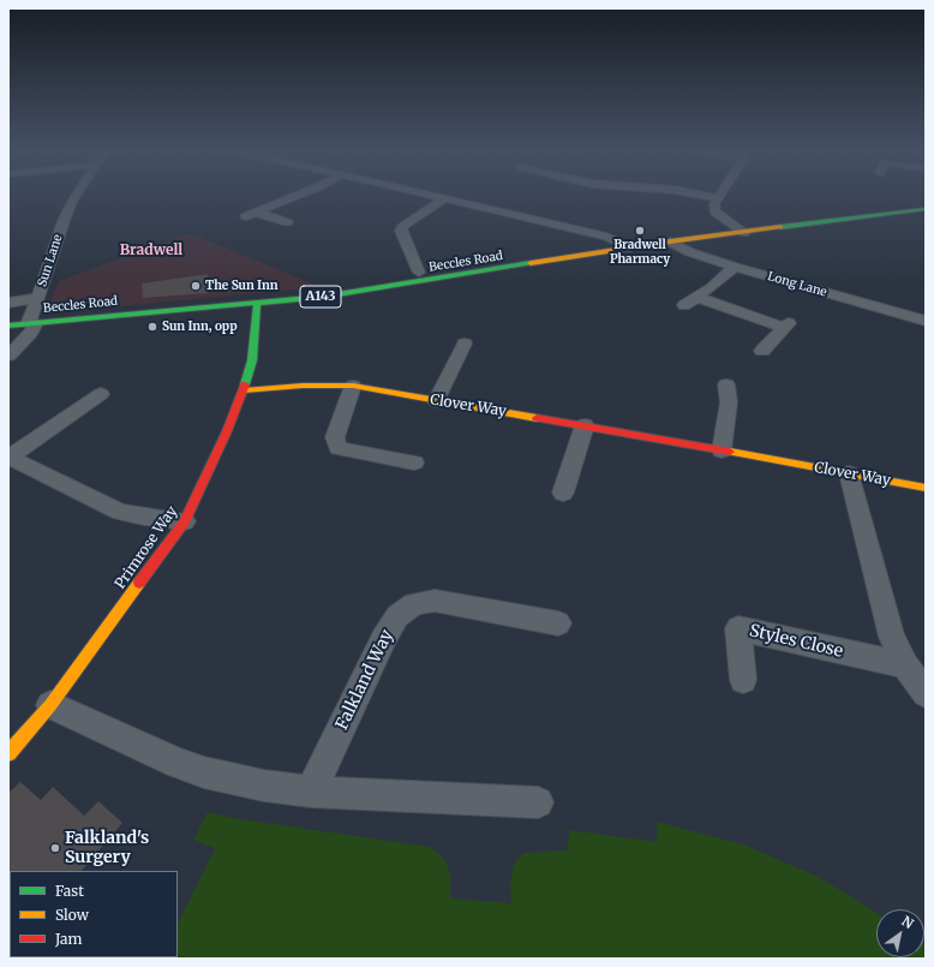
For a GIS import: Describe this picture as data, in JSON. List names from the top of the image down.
{
  "streets": {
    "main road": [
      "Beccles Road",
      "A143",
      "Clover Way",
      "Primrose Way"
    ],
    "street": [
      "Sun Lane",
      "Long Lane",
      "Styles Close",
      "Falkland Way"
    ]
  },
  "crossings": [
    ["Sun Lane", "Beccles Road"],
    ["Beccles Road", "Long Lane"],
    ["Beccles Road", "Primrose Way"],
    ["Clover Way", "Primrose Way"]
  ],
  "districts": ["Bradwell"],
  "places": [
    "Bradwell Pharmacy",
    "The Sun Inn",
    "Sun Inn, opp",
    "Falkland's Surgery"
  ],
  "legend": ["Fast", "Slow", "Jam"],
  "north": "top right"
}
